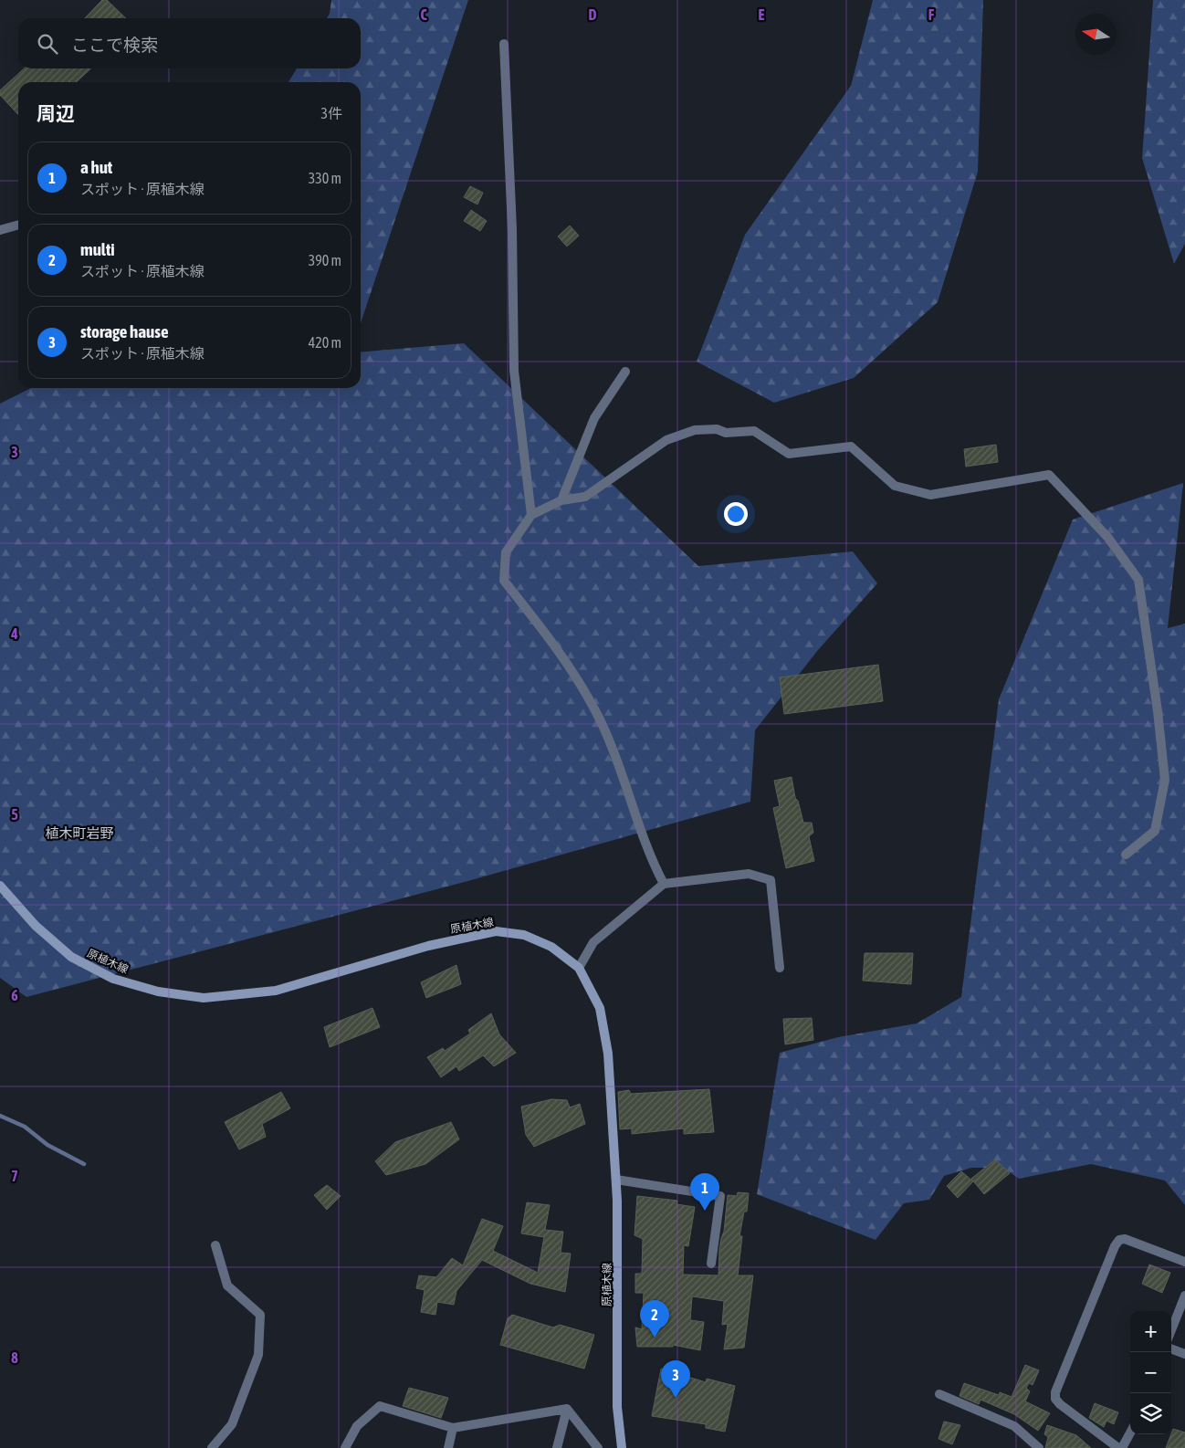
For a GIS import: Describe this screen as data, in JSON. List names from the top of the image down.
{
  "streets": {
    "main road": ["原植木線"]
  },
  "districts": ["植木町岩野"],
  "north": "left",
  "page": {
    "search": "ここで検索",
    "heading": ["周辺", "3件"],
    "list": [
      {
        "mark": "1",
        "name": "a hut",
        "note": "スポット · 原植木線",
        "value": "330 m"
      },
      {
        "mark": "2",
        "name": "multi",
        "note": "スポット · 原植木線",
        "value": "390 m"
      },
      {
        "mark": "3",
        "name": "storage hause",
        "note": "スポット · 原植木線",
        "value": "420 m"
      }
    ],
    "pins": ["1", "2", "3"],
    "map_buttons": ["+", "−"]
  },
  "grid": {
    "columns": [
      "C",
      "D",
      "E",
      "F"
    ],
    "rows": [
      "3",
      "4",
      "5",
      "6",
      "7",
      "8"
    ]
  }
}
